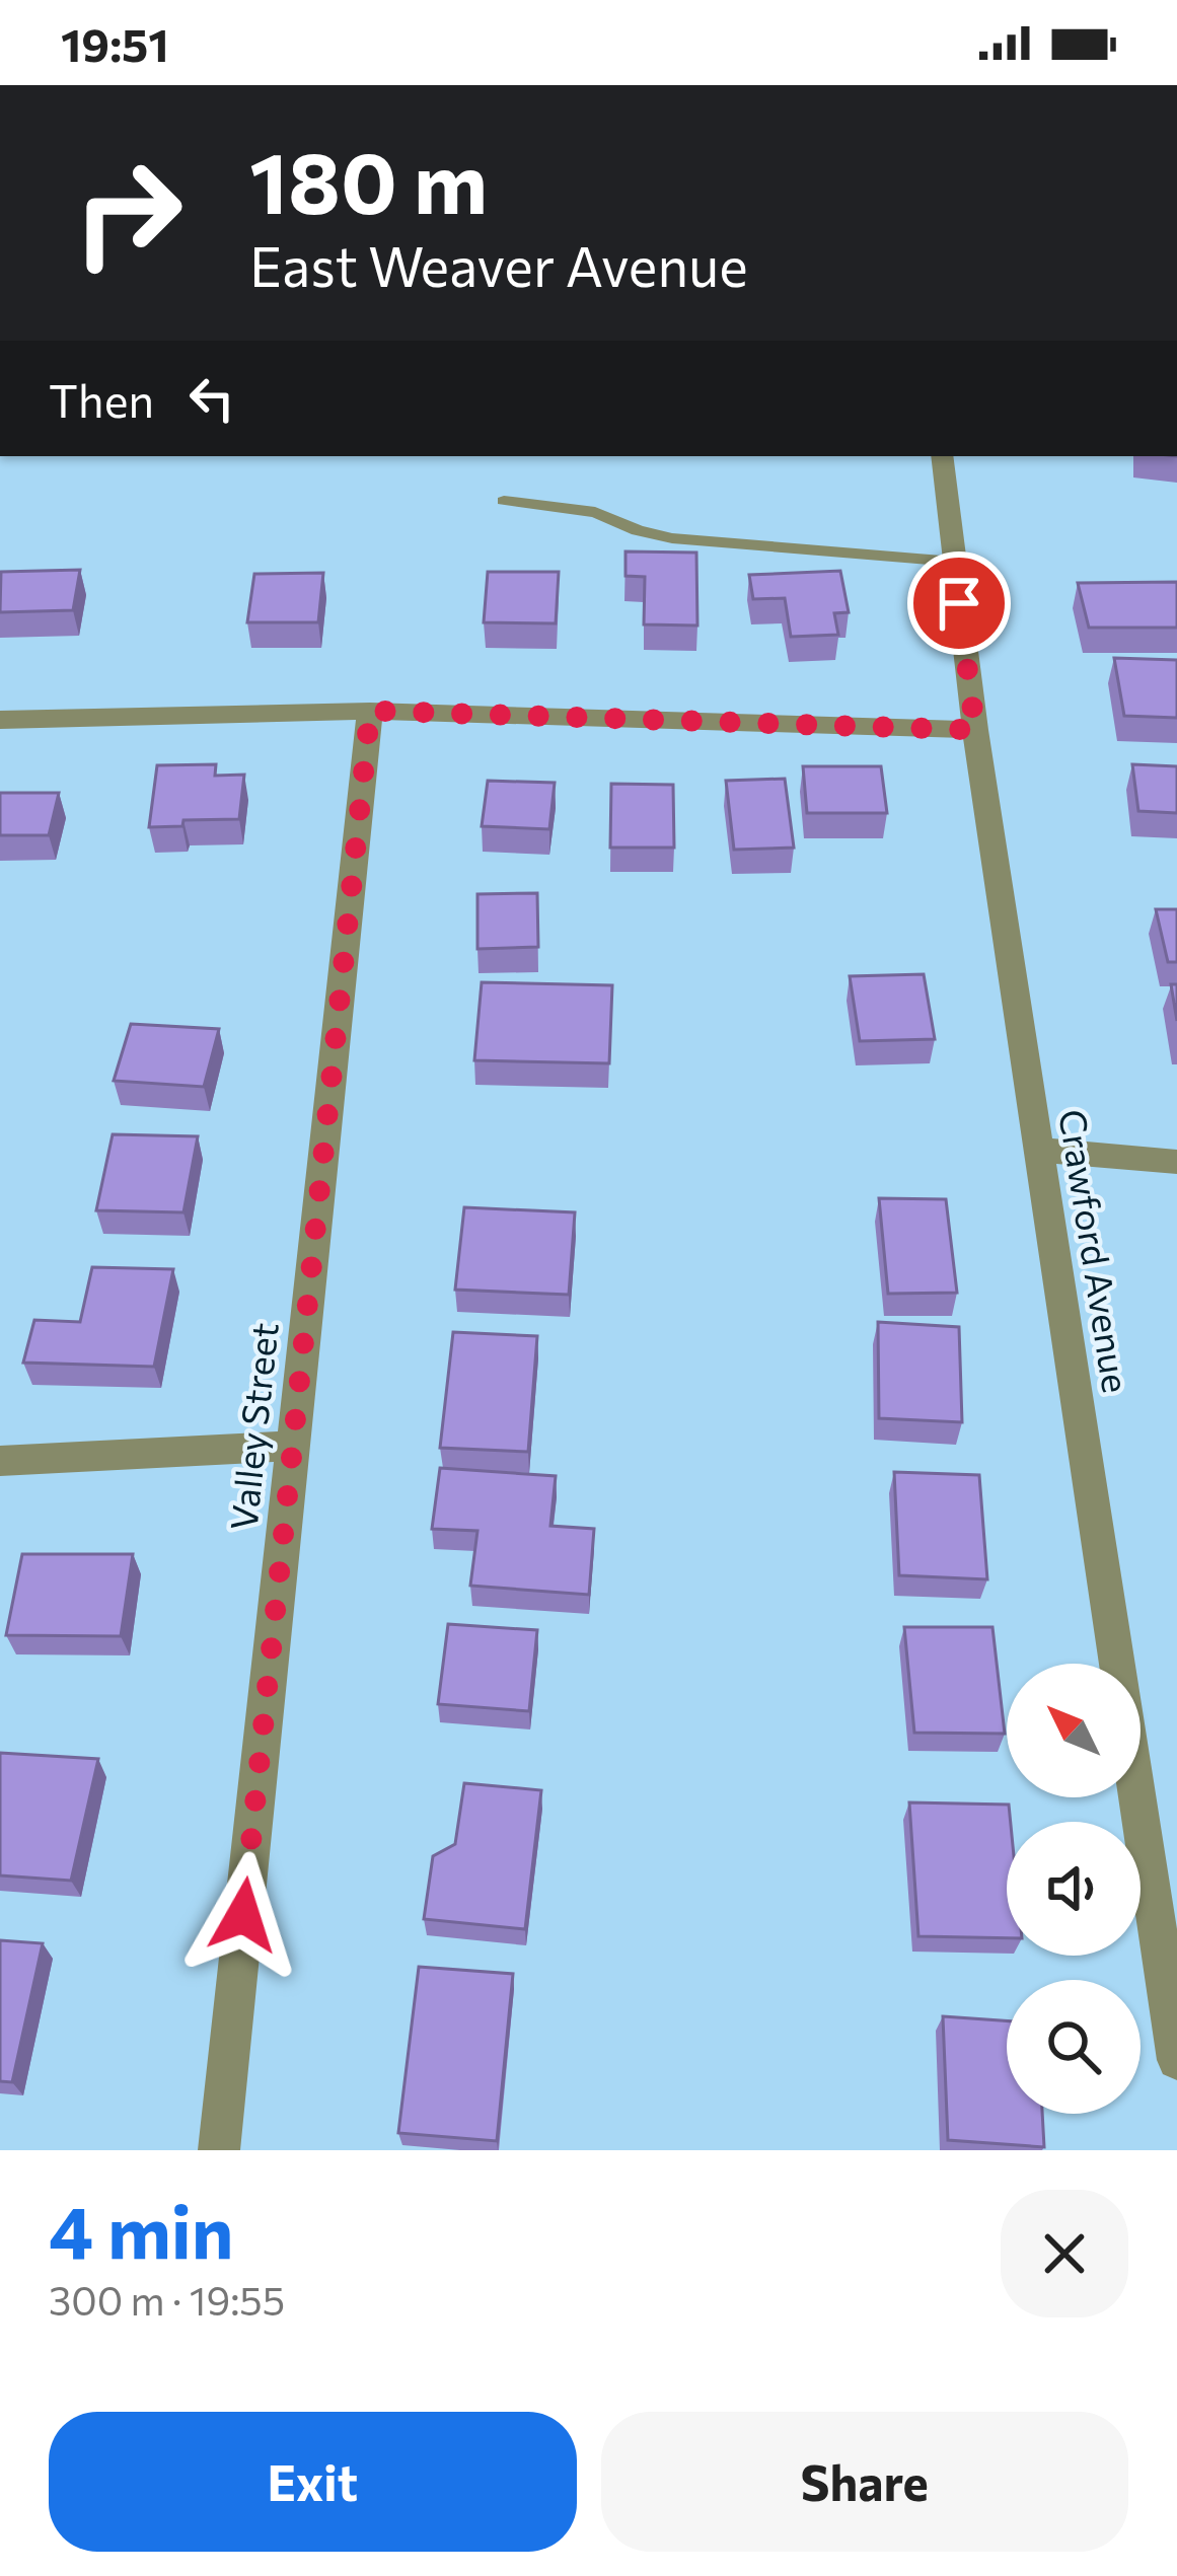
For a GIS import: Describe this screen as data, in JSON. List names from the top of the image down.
{
  "streets": {
    "street": ["Crawford Avenue", "Valley Street"]
  },
  "north": "top left",
  "page": {
    "status": "19:51",
    "turn": ["180 m", "East Weaver Avenue"],
    "then": "Then",
    "heading": ["4 min", "300 m · 19:55"],
    "buttons": ["Exit", "Share"]
  }
}
